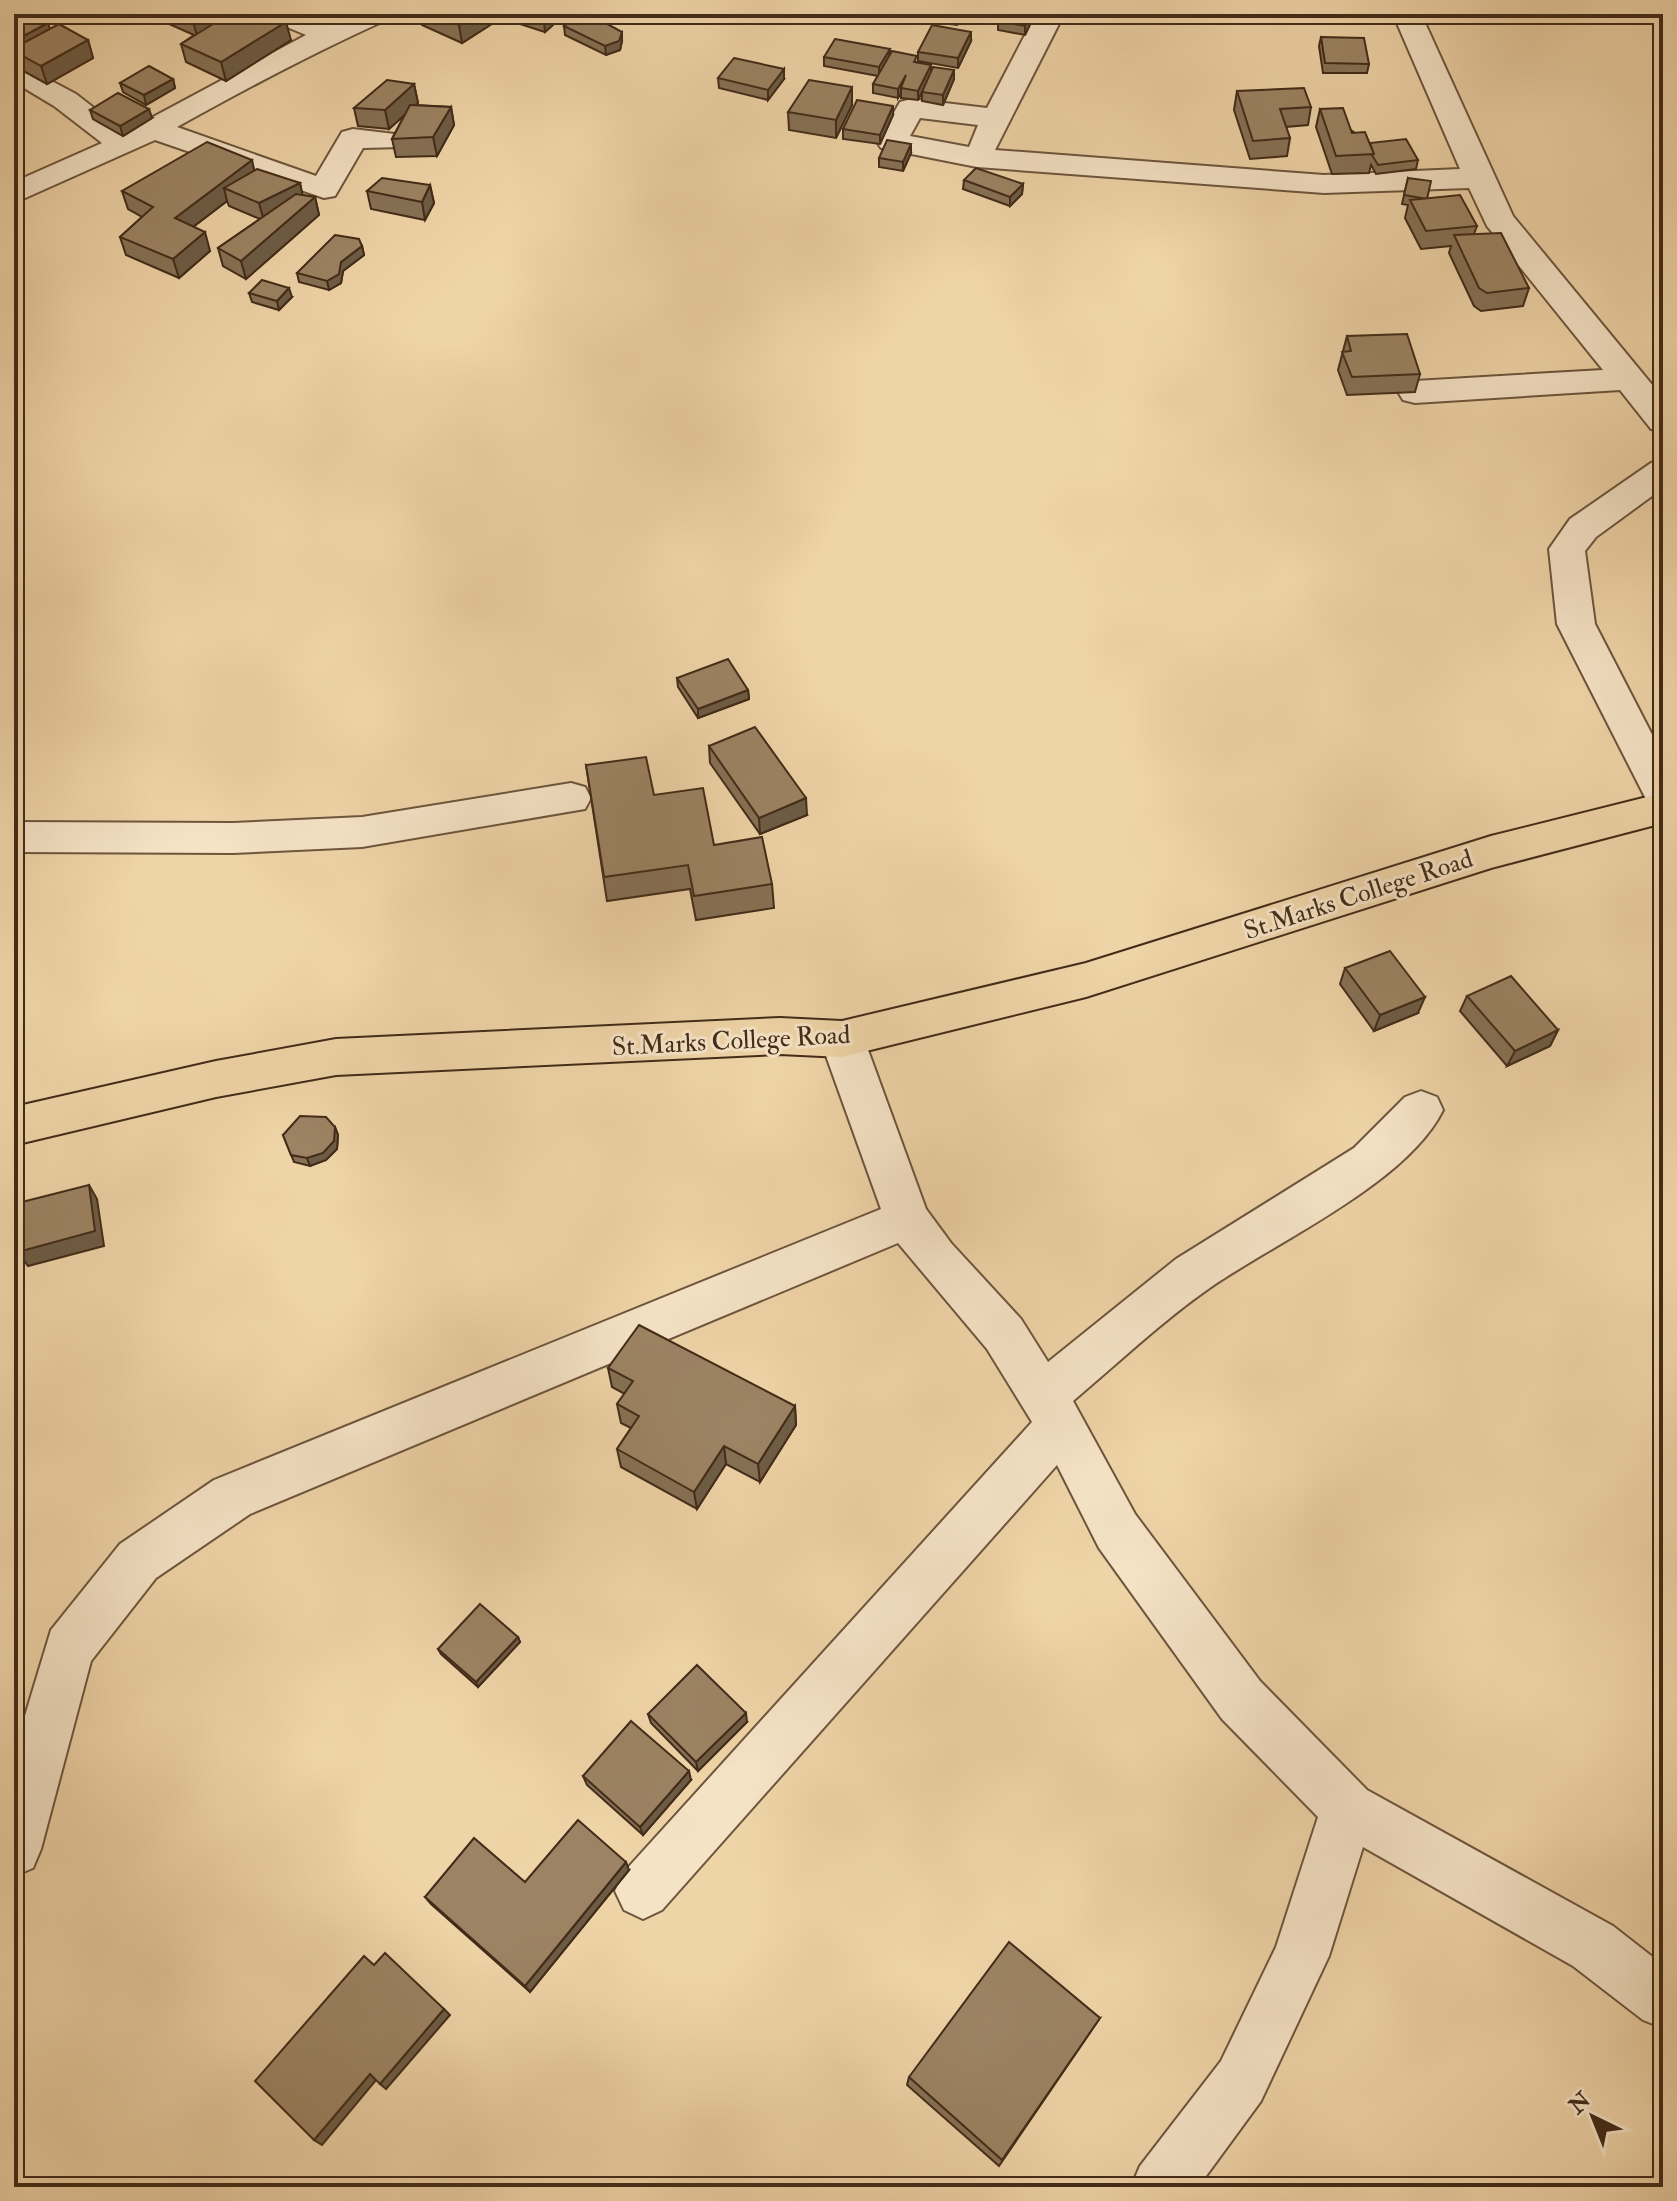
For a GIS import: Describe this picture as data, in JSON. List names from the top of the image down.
{
  "streets": {
    "main road": ["St.Marks College Road"]
  },
  "north": "top left"
}
